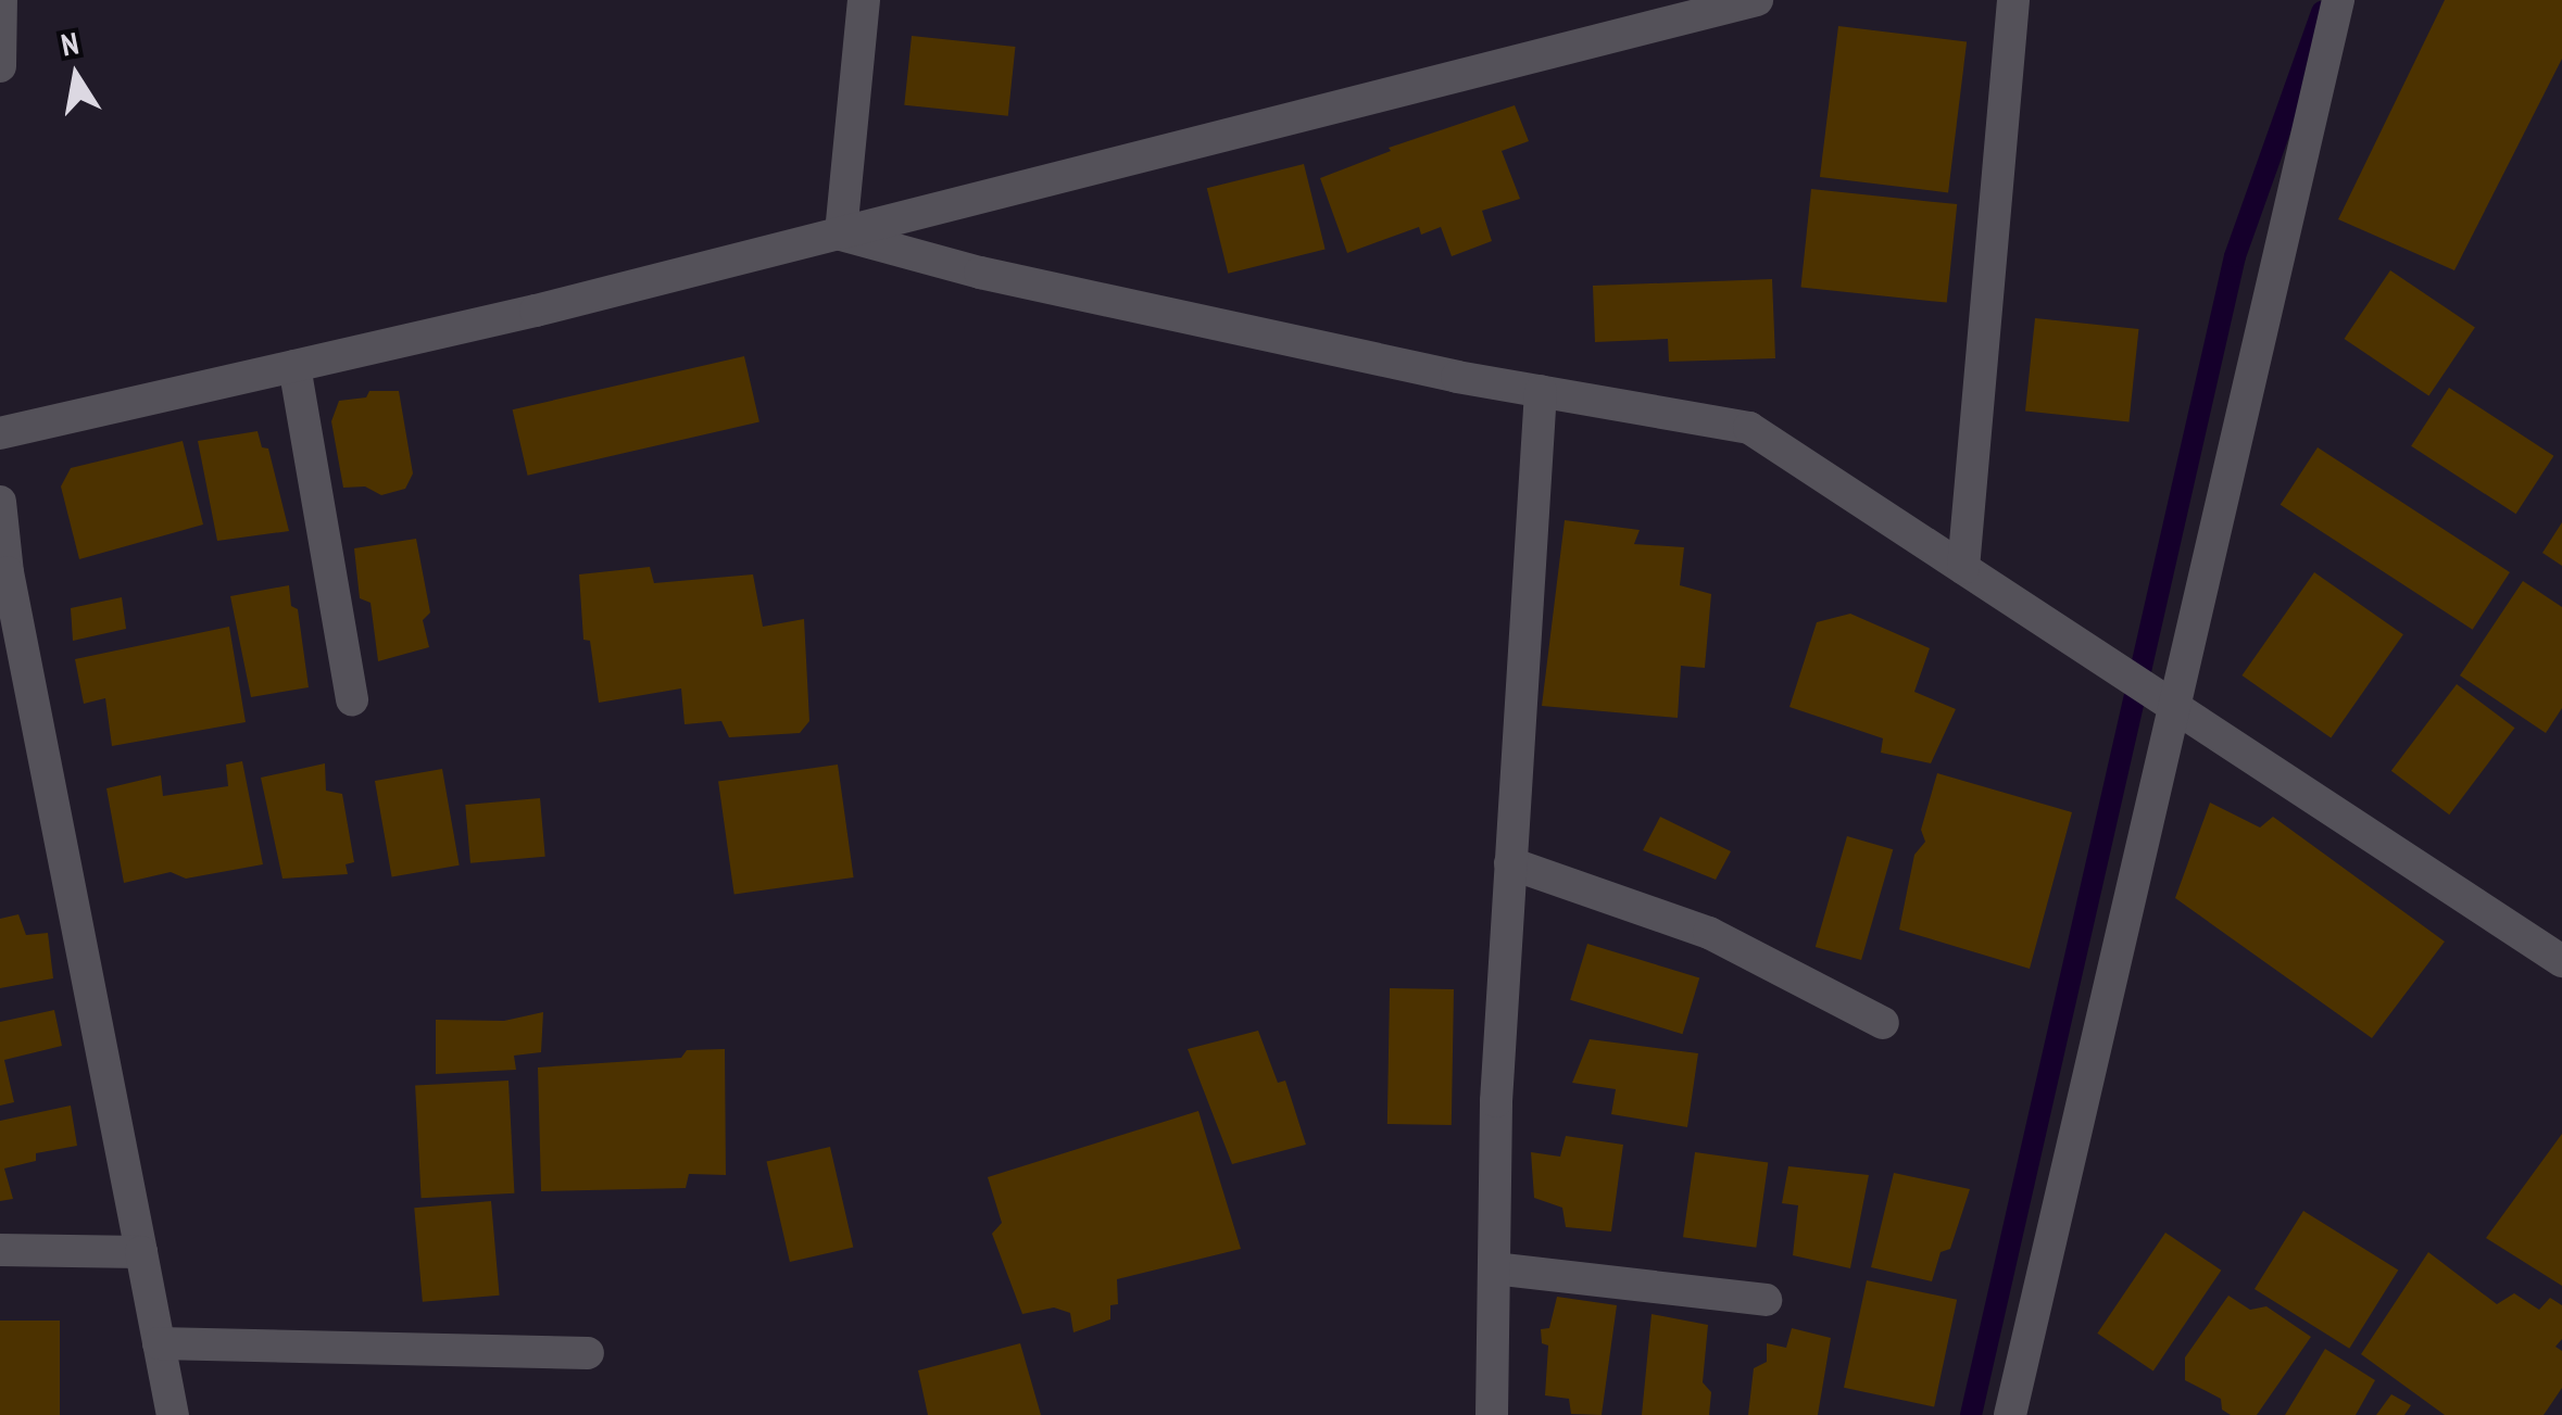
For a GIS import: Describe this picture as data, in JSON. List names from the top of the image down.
{
  "north": "top"
}
